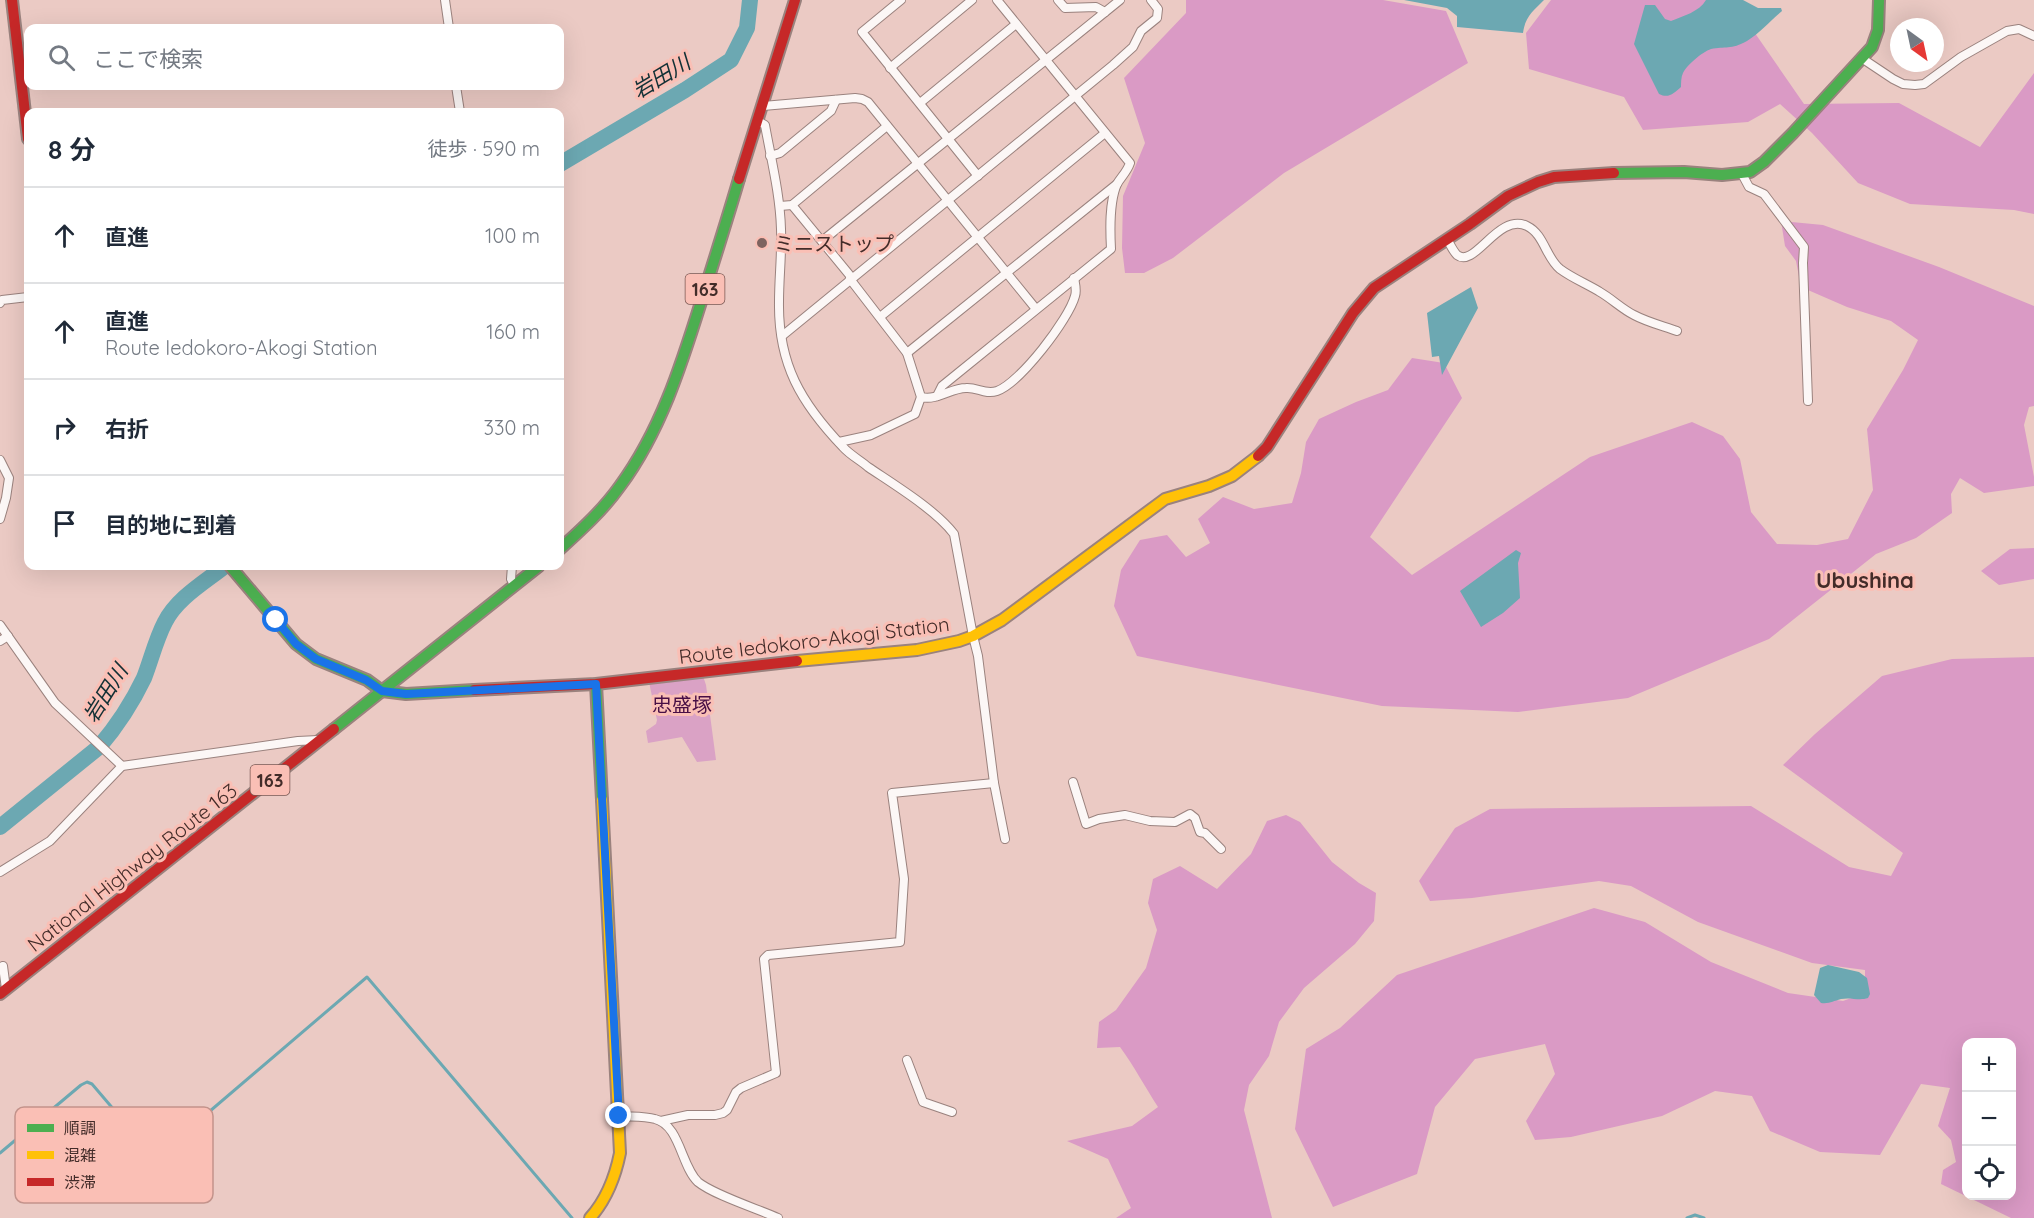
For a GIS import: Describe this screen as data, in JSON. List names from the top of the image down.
{
  "streets": {
    "main road": ["163", "Route Iedokoro-Akogi Station", "National Highway Route 163"]
  },
  "crossings": [
    ["Route Iedokoro-Akogi Station", "National Highway Route 163"]
  ],
  "districts": ["Ubushina"],
  "water": ["岩田川"],
  "parks": ["忠盛塚"],
  "places": ["ミニストップ"],
  "legend": ["順調", "混雑", "渋滞"],
  "north": "bottom right",
  "page": {
    "search": "ここで検索",
    "heading": ["8 分", "徒歩 · 590 m"],
    "list": [
      ["直進", "100 m"],
      ["直進", "Route Iedokoro-Akogi Station", "160 m"],
      ["右折", "330 m"],
      "目的地に到着"
    ],
    "map_buttons": ["+", "−"]
  }
}
